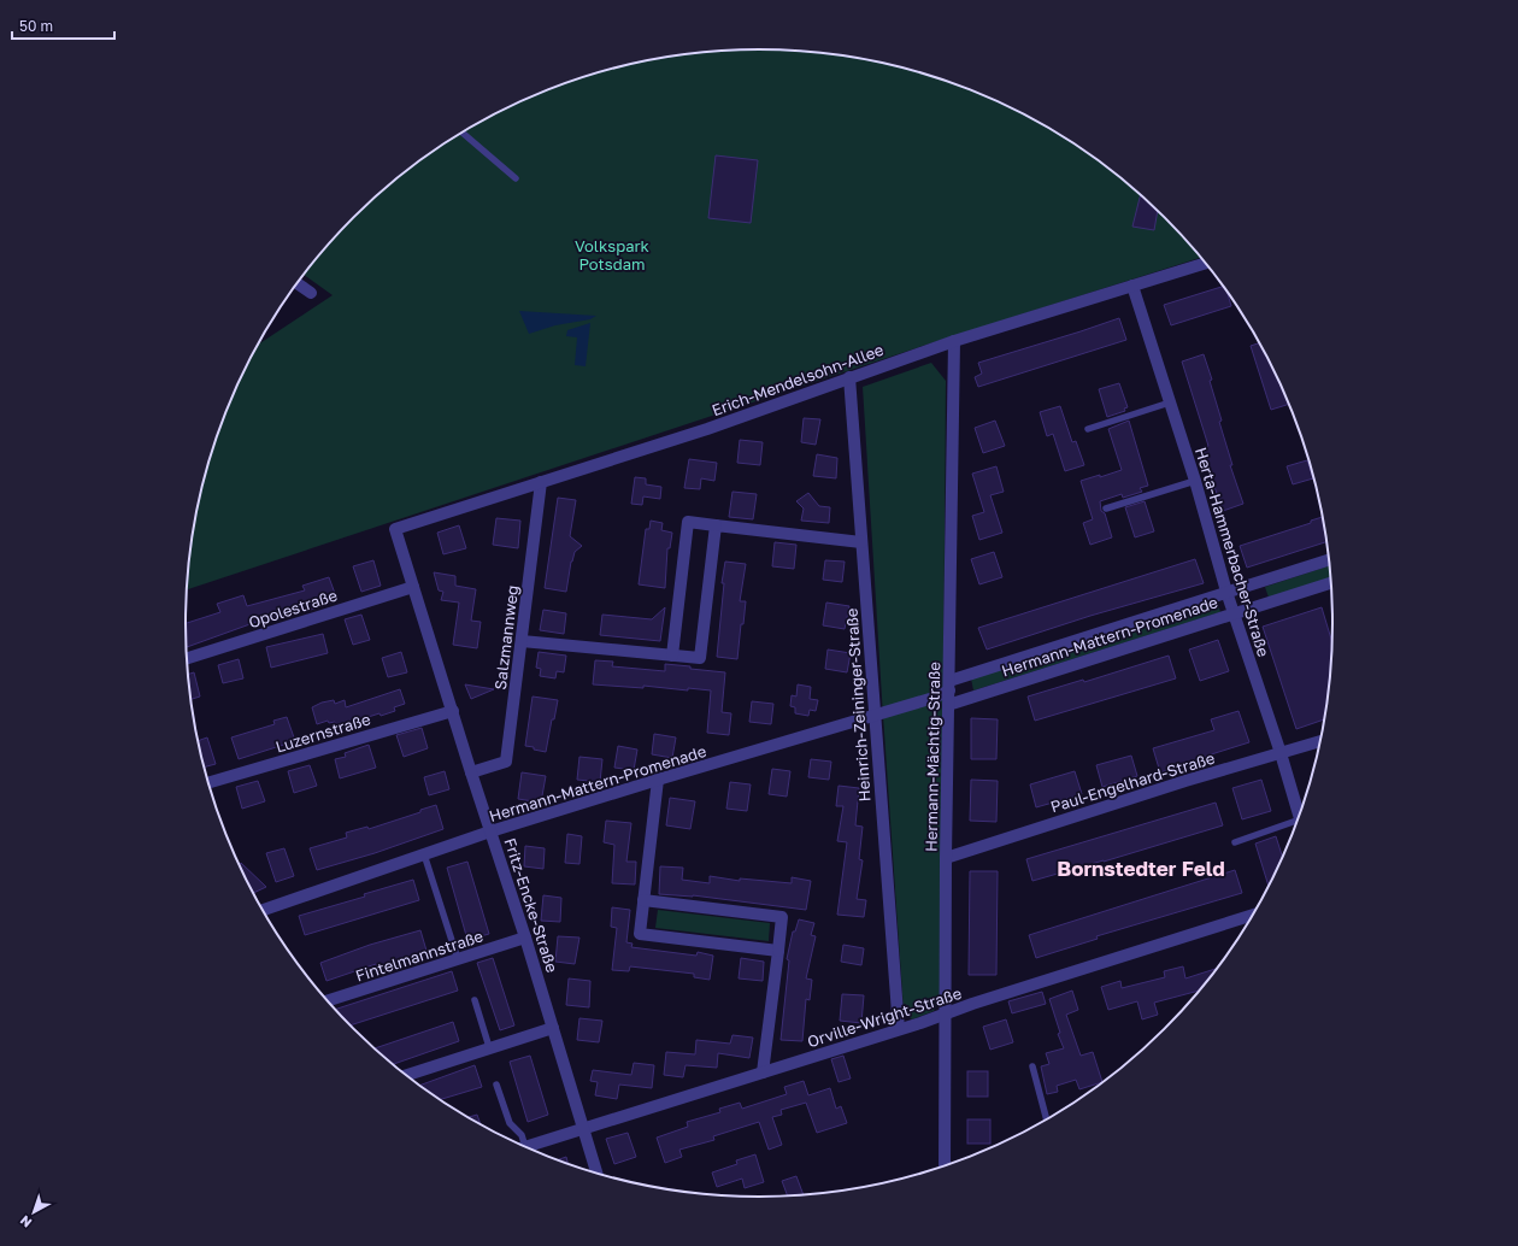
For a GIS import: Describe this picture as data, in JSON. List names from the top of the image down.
{
  "streets": {
    "street": [
      "Erich-Mendelsohn-Allee",
      "Herta-Hammerbacher-Straße",
      "Opolestraße",
      "Hermann-Mattern-Promenade",
      "Salzmannweg",
      "Heinrich-Zeininger-Straße",
      "Luzernstraße",
      "Hermann-Mächtig-Straße",
      "Paul-Engelhard-Straße",
      "Fritz-Encke-Straße",
      "Fintelmannstraße",
      "Orville-Wright-Straße"
    ]
  },
  "crossings": [
    ["Erich-Mendelsohn-Allee", "Herta-Hammerbacher-Straße"],
    ["Erich-Mendelsohn-Allee", "Salzmannweg"],
    ["Erich-Mendelsohn-Allee", "Heinrich-Zeininger-Straße"],
    ["Erich-Mendelsohn-Allee", "Hermann-Mächtig-Straße"],
    ["Erich-Mendelsohn-Allee", "Fritz-Encke-Straße"],
    ["Herta-Hammerbacher-Straße", "Hermann-Mattern-Promenade"],
    ["Herta-Hammerbacher-Straße", "Paul-Engelhard-Straße"],
    ["Opolestraße", "Fritz-Encke-Straße"],
    ["Hermann-Mattern-Promenade", "Heinrich-Zeininger-Straße"],
    ["Hermann-Mattern-Promenade", "Hermann-Mächtig-Straße"],
    ["Hermann-Mattern-Promenade", "Fritz-Encke-Straße"],
    ["Salzmannweg", "Fritz-Encke-Straße"],
    ["Heinrich-Zeininger-Straße", "Orville-Wright-Straße"],
    ["Luzernstraße", "Fritz-Encke-Straße"],
    ["Hermann-Mächtig-Straße", "Paul-Engelhard-Straße"],
    ["Hermann-Mächtig-Straße", "Orville-Wright-Straße"],
    ["Fritz-Encke-Straße", "Fintelmannstraße"],
    ["Fritz-Encke-Straße", "Orville-Wright-Straße"]
  ],
  "districts": ["Bornstedter Feld"],
  "parks": ["Volkspark Potsdam"],
  "scale_bar": "50 m",
  "north": "bottom left"
}
